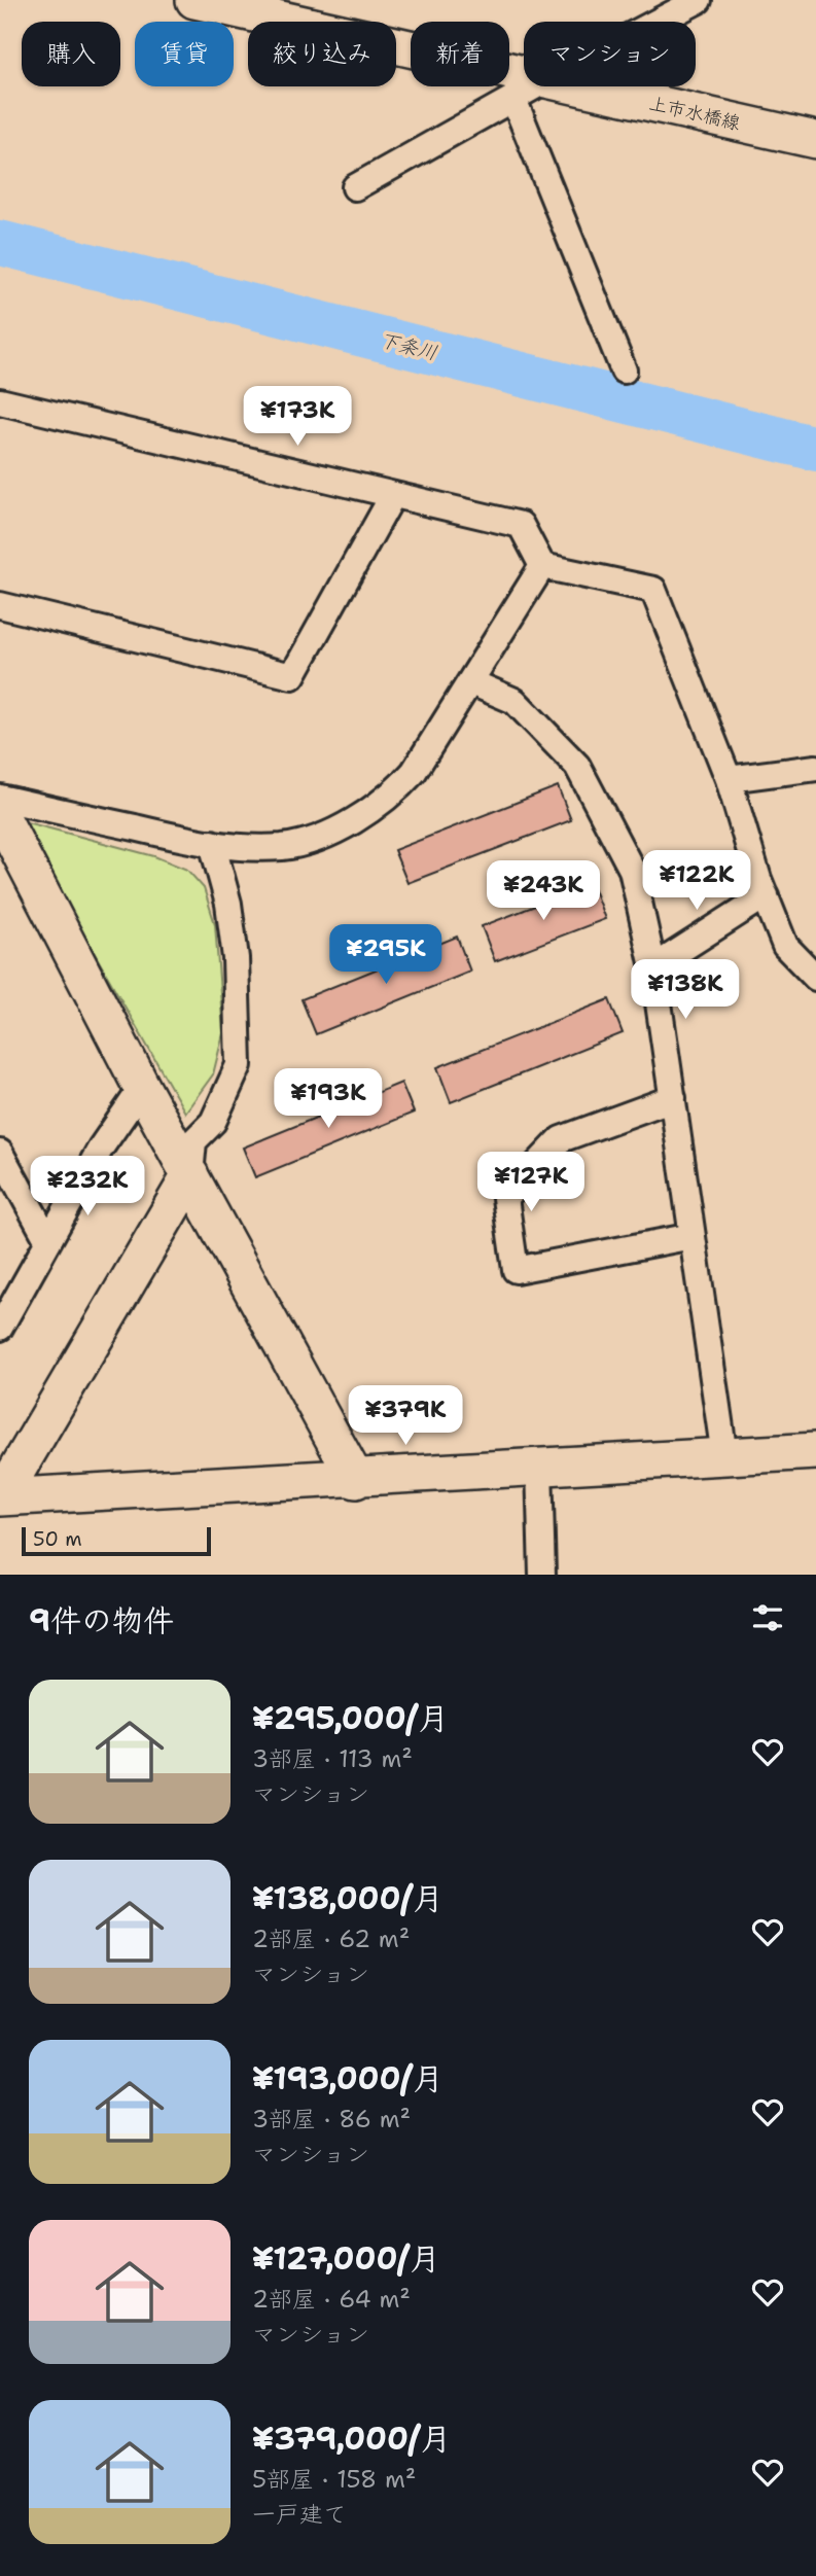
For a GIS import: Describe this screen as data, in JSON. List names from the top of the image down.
{
  "streets": {
    "street": ["上市水橋線"]
  },
  "water": ["下条川"],
  "scale_bar": "50 m",
  "page": {
    "chip": [
      "購入",
      "賃貸",
      "絞り込み",
      "新着",
      "マンション"
    ],
    "price": [
      "¥173K",
      "¥122K",
      "¥243K",
      "¥295K",
      "¥138K",
      "¥193K",
      "¥127K",
      "¥232K",
      "¥379K"
    ],
    "scale": "50 m",
    "heading": "9件の物件",
    "list": [
      {
        "name": "¥295,000/月",
        "note": "3部屋 · 113 m² · マンション"
      },
      {
        "name": "¥138,000/月",
        "note": "2部屋 · 62 m² · マンション"
      },
      {
        "name": "¥193,000/月",
        "note": "3部屋 · 86 m² · マンション"
      },
      {
        "name": "¥127,000/月",
        "note": "2部屋 · 64 m² · マンション"
      },
      {
        "name": "¥379,000/月",
        "note": "5部屋 · 158 m² · 一戸建て"
      }
    ]
  }
}
